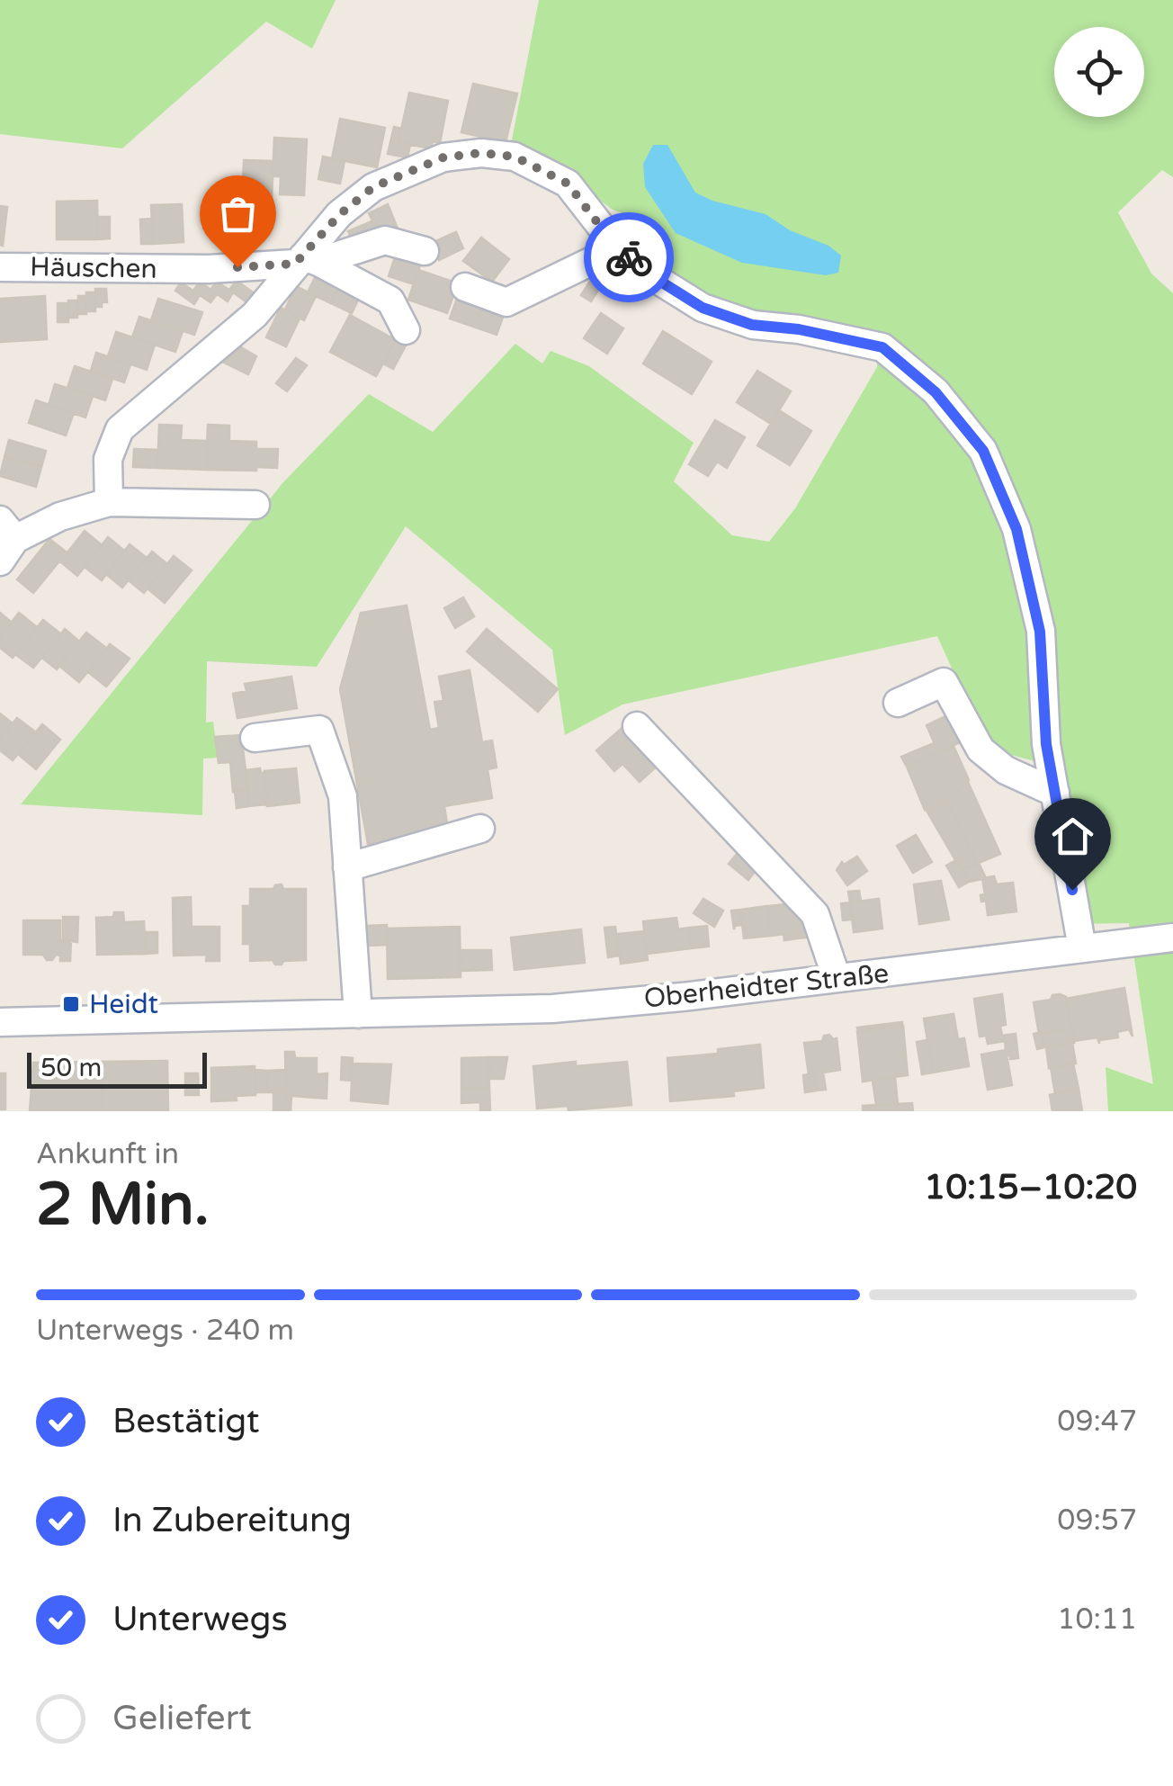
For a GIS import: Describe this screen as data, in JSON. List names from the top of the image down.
{
  "streets": {
    "street": ["Häuschen", "Oberheidter Straße"]
  },
  "places": {
    "transit": ["Heidt"]
  },
  "scale_bar": "50 m",
  "page": {
    "scale": "50 m",
    "heading": ["2 Min.", "Ankunft in", "10:15–10:20"],
    "bar": "Unterwegs · 240 m",
    "list": [
      ["Bestätigt", "09:47"],
      ["In Zubereitung", "09:57"],
      ["Unterwegs", "10:11"],
      "Geliefert"
    ]
  }
}
